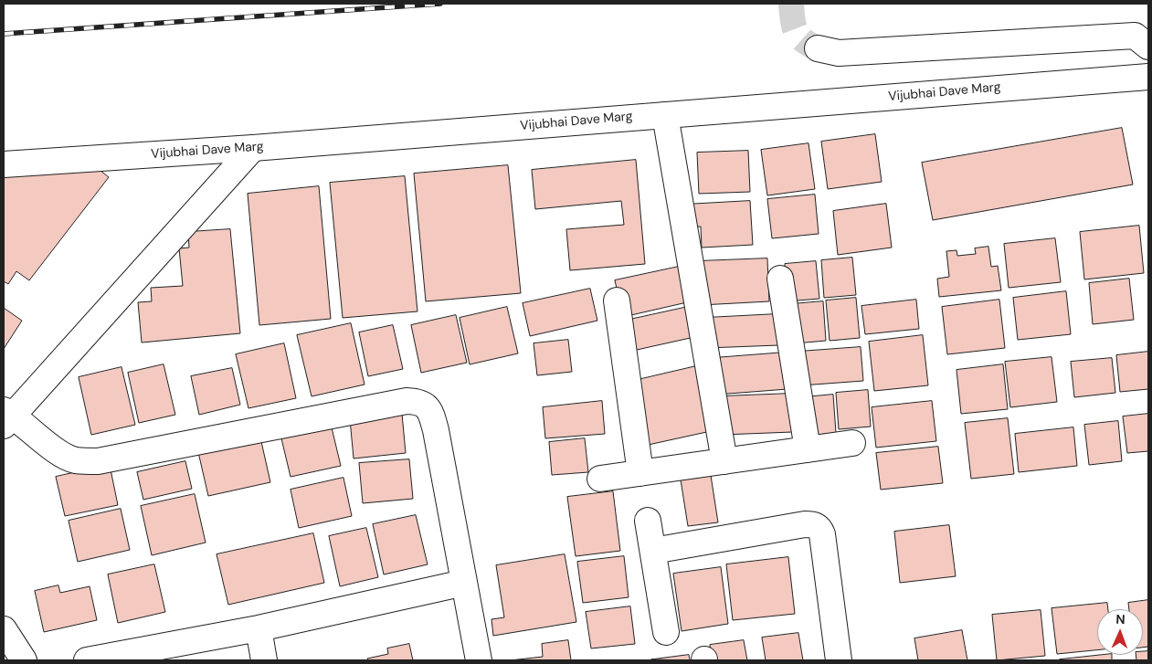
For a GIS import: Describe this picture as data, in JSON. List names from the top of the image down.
{
  "streets": {
    "street": ["Vijubhai Dave Marg"]
  },
  "north": "top"
}
